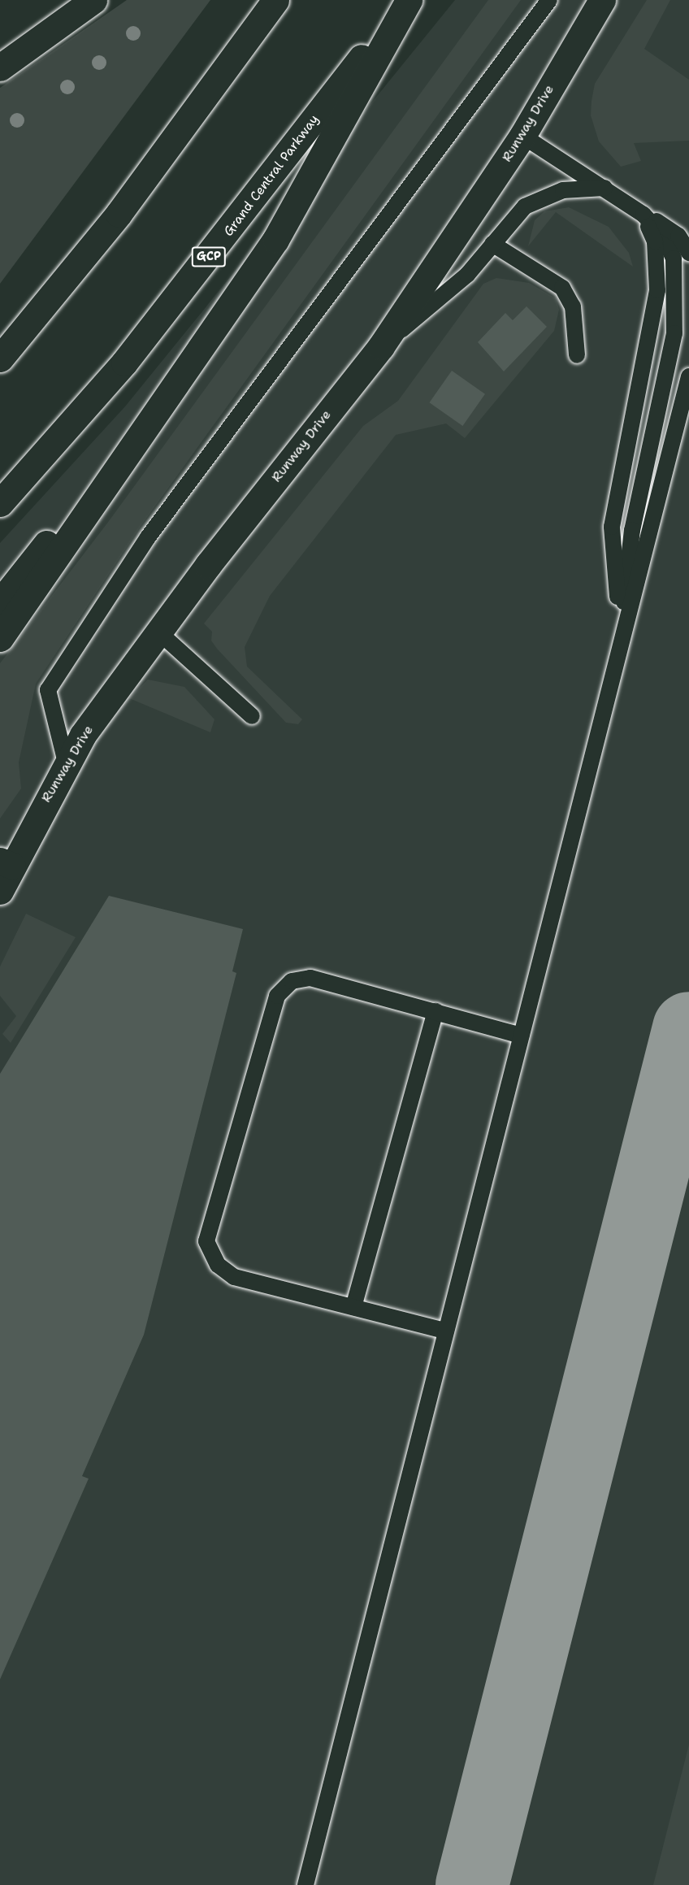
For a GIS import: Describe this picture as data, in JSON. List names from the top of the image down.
{
  "streets": {
    "main road": ["Runway Drive", "Grand Central Parkway", "GCP"]
  }
}
